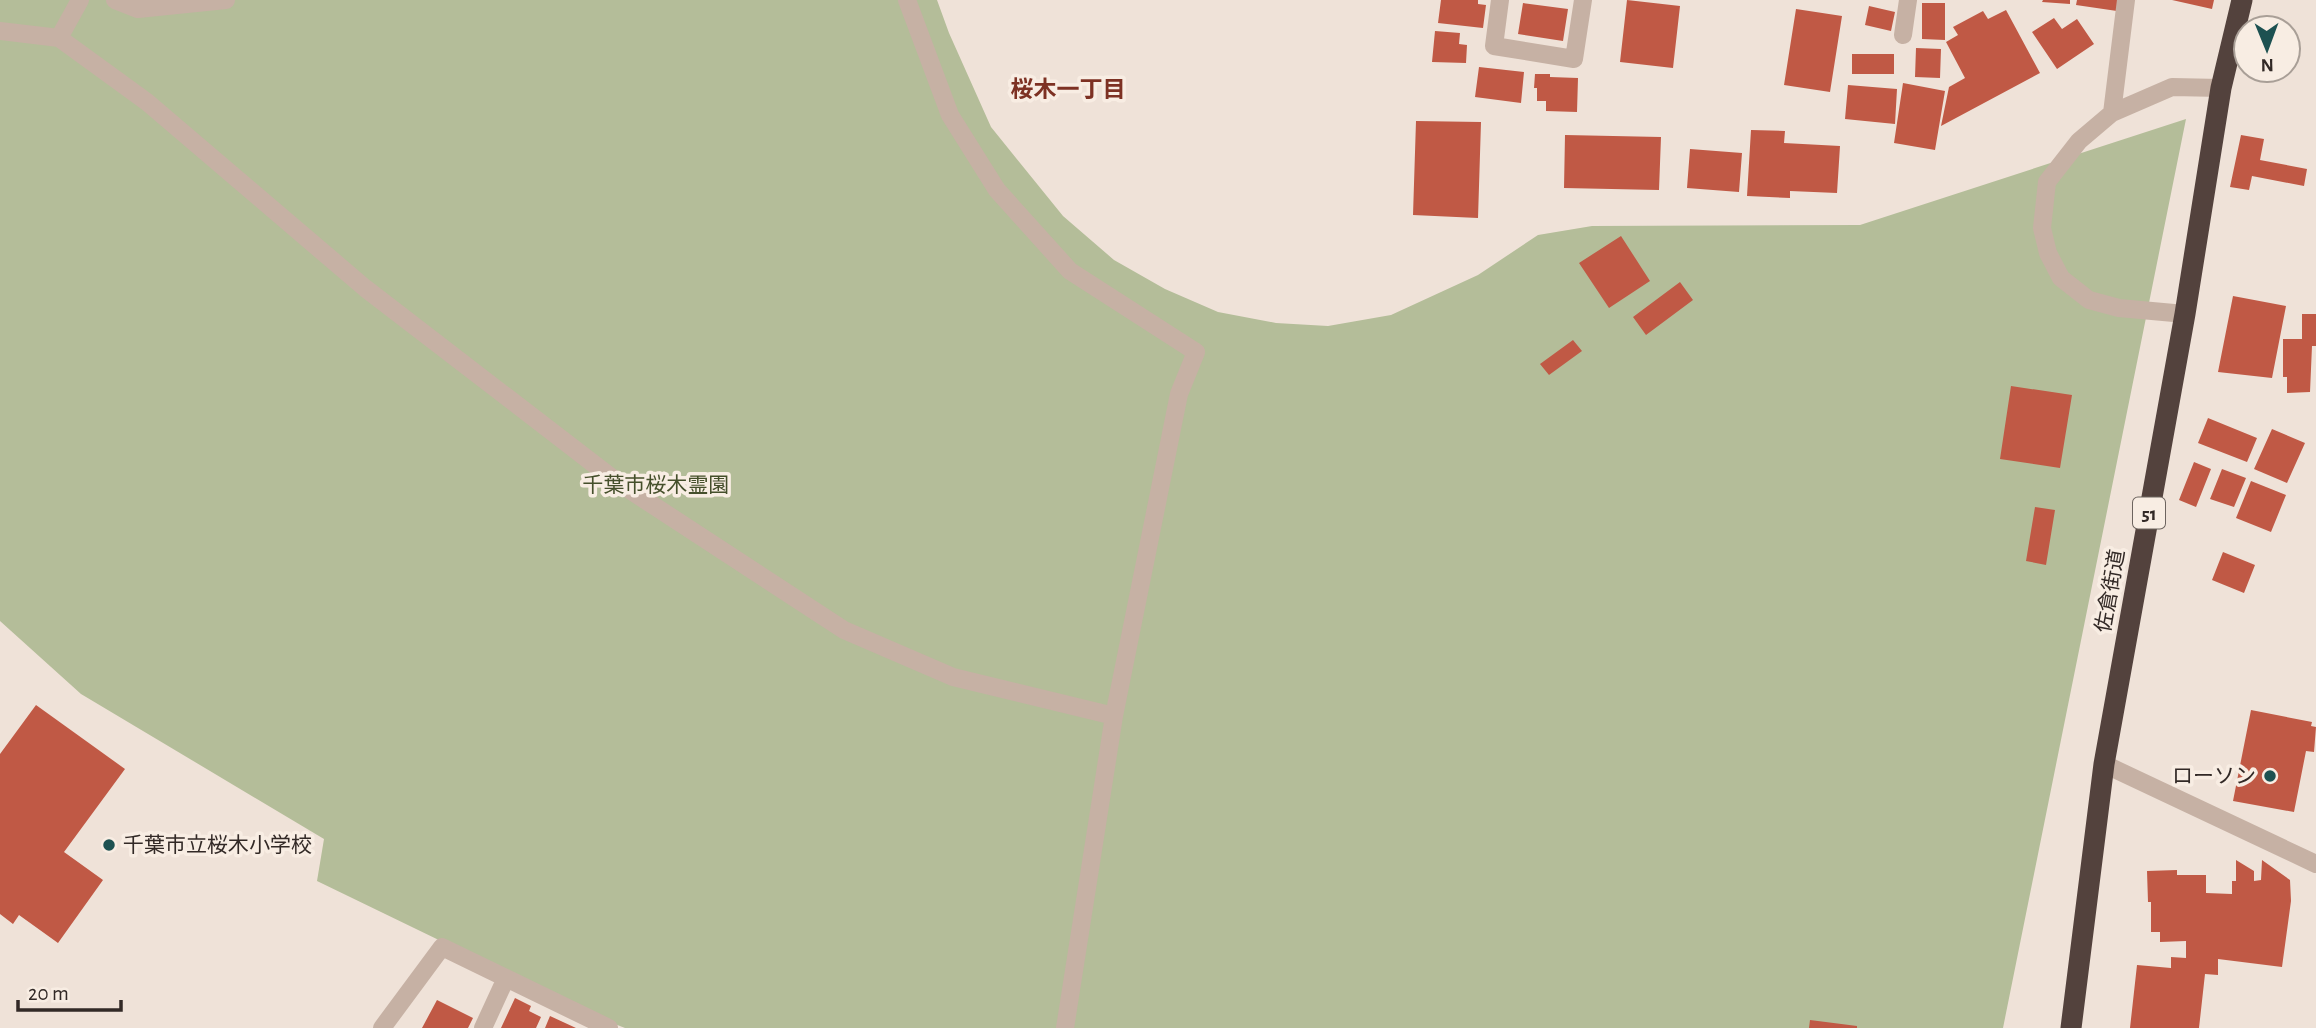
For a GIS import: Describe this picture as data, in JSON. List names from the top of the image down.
{
  "streets": {
    "highway": ["51", "佐倉街道"]
  },
  "districts": ["桜木一丁目"],
  "parks": ["千葉市桜木霊園"],
  "places": ["ローソン", "千葉市立桜木小学校"],
  "scale_bar": "20 m",
  "north": "bottom"
}
